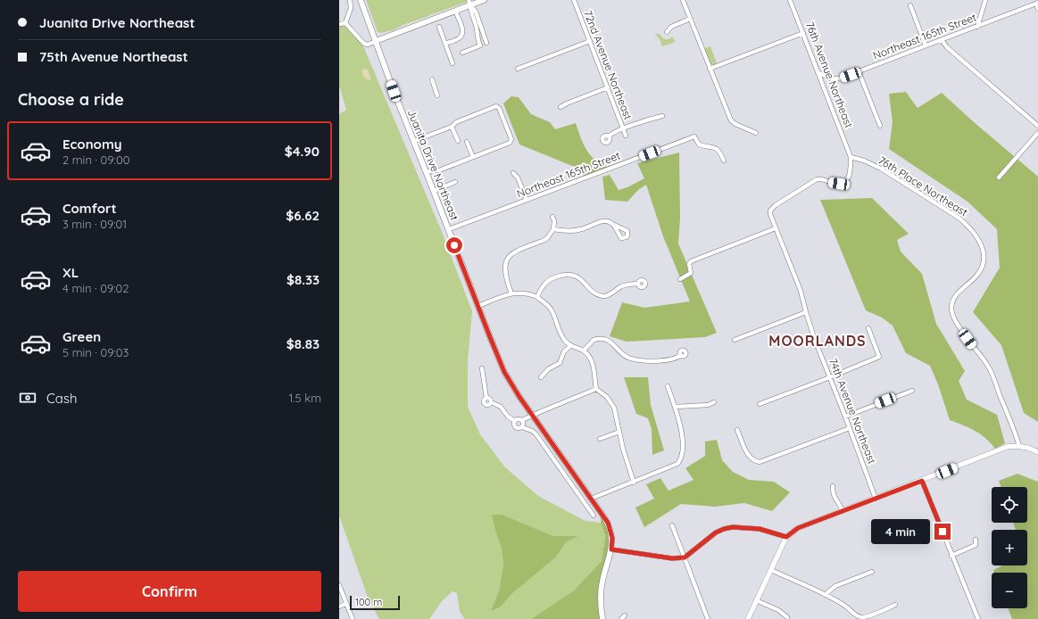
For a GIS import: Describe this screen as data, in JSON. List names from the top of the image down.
{
  "streets": {
    "main road": ["Juanita Drive Northeast"],
    "street": [
      "Northeast 165th Street",
      "72nd Avenue Northeast",
      "76th Avenue Northeast",
      "76th Place Northeast",
      "74th Avenue Northeast"
    ]
  },
  "crossings": [
    ["Northeast 165th Street", "76th Avenue Northeast"],
    ["Northeast 165th Street", "Juanita Drive Northeast"],
    ["76th Avenue Northeast", "76th Place Northeast"],
    ["76th Avenue Northeast", "74th Avenue Northeast"],
    ["76th Place Northeast", "74th Avenue Northeast"]
  ],
  "districts": ["MOORLANDS"],
  "scale_bar": "100 m",
  "page": {
    "banner": ["Juanita Drive Northeast", "75th Avenue Northeast"],
    "heading": "Choose a ride",
    "list": [
      {
        "name": "Economy",
        "note": "2 min · 09:00",
        "value": "$4.90"
      },
      {
        "name": "Comfort",
        "note": "3 min · 09:01",
        "value": "$6.62"
      },
      {
        "name": "XL",
        "note": "4 min · 09:02",
        "value": "$8.33"
      },
      {
        "name": "Green",
        "note": "5 min · 09:03",
        "value": "$8.83"
      }
    ],
    "pay": ["Cash", "1.5 km"],
    "map_buttons": ["+", "−"],
    "bubble": "4 min",
    "buttons": "Confirm",
    "scale": "100 m"
  }
}
